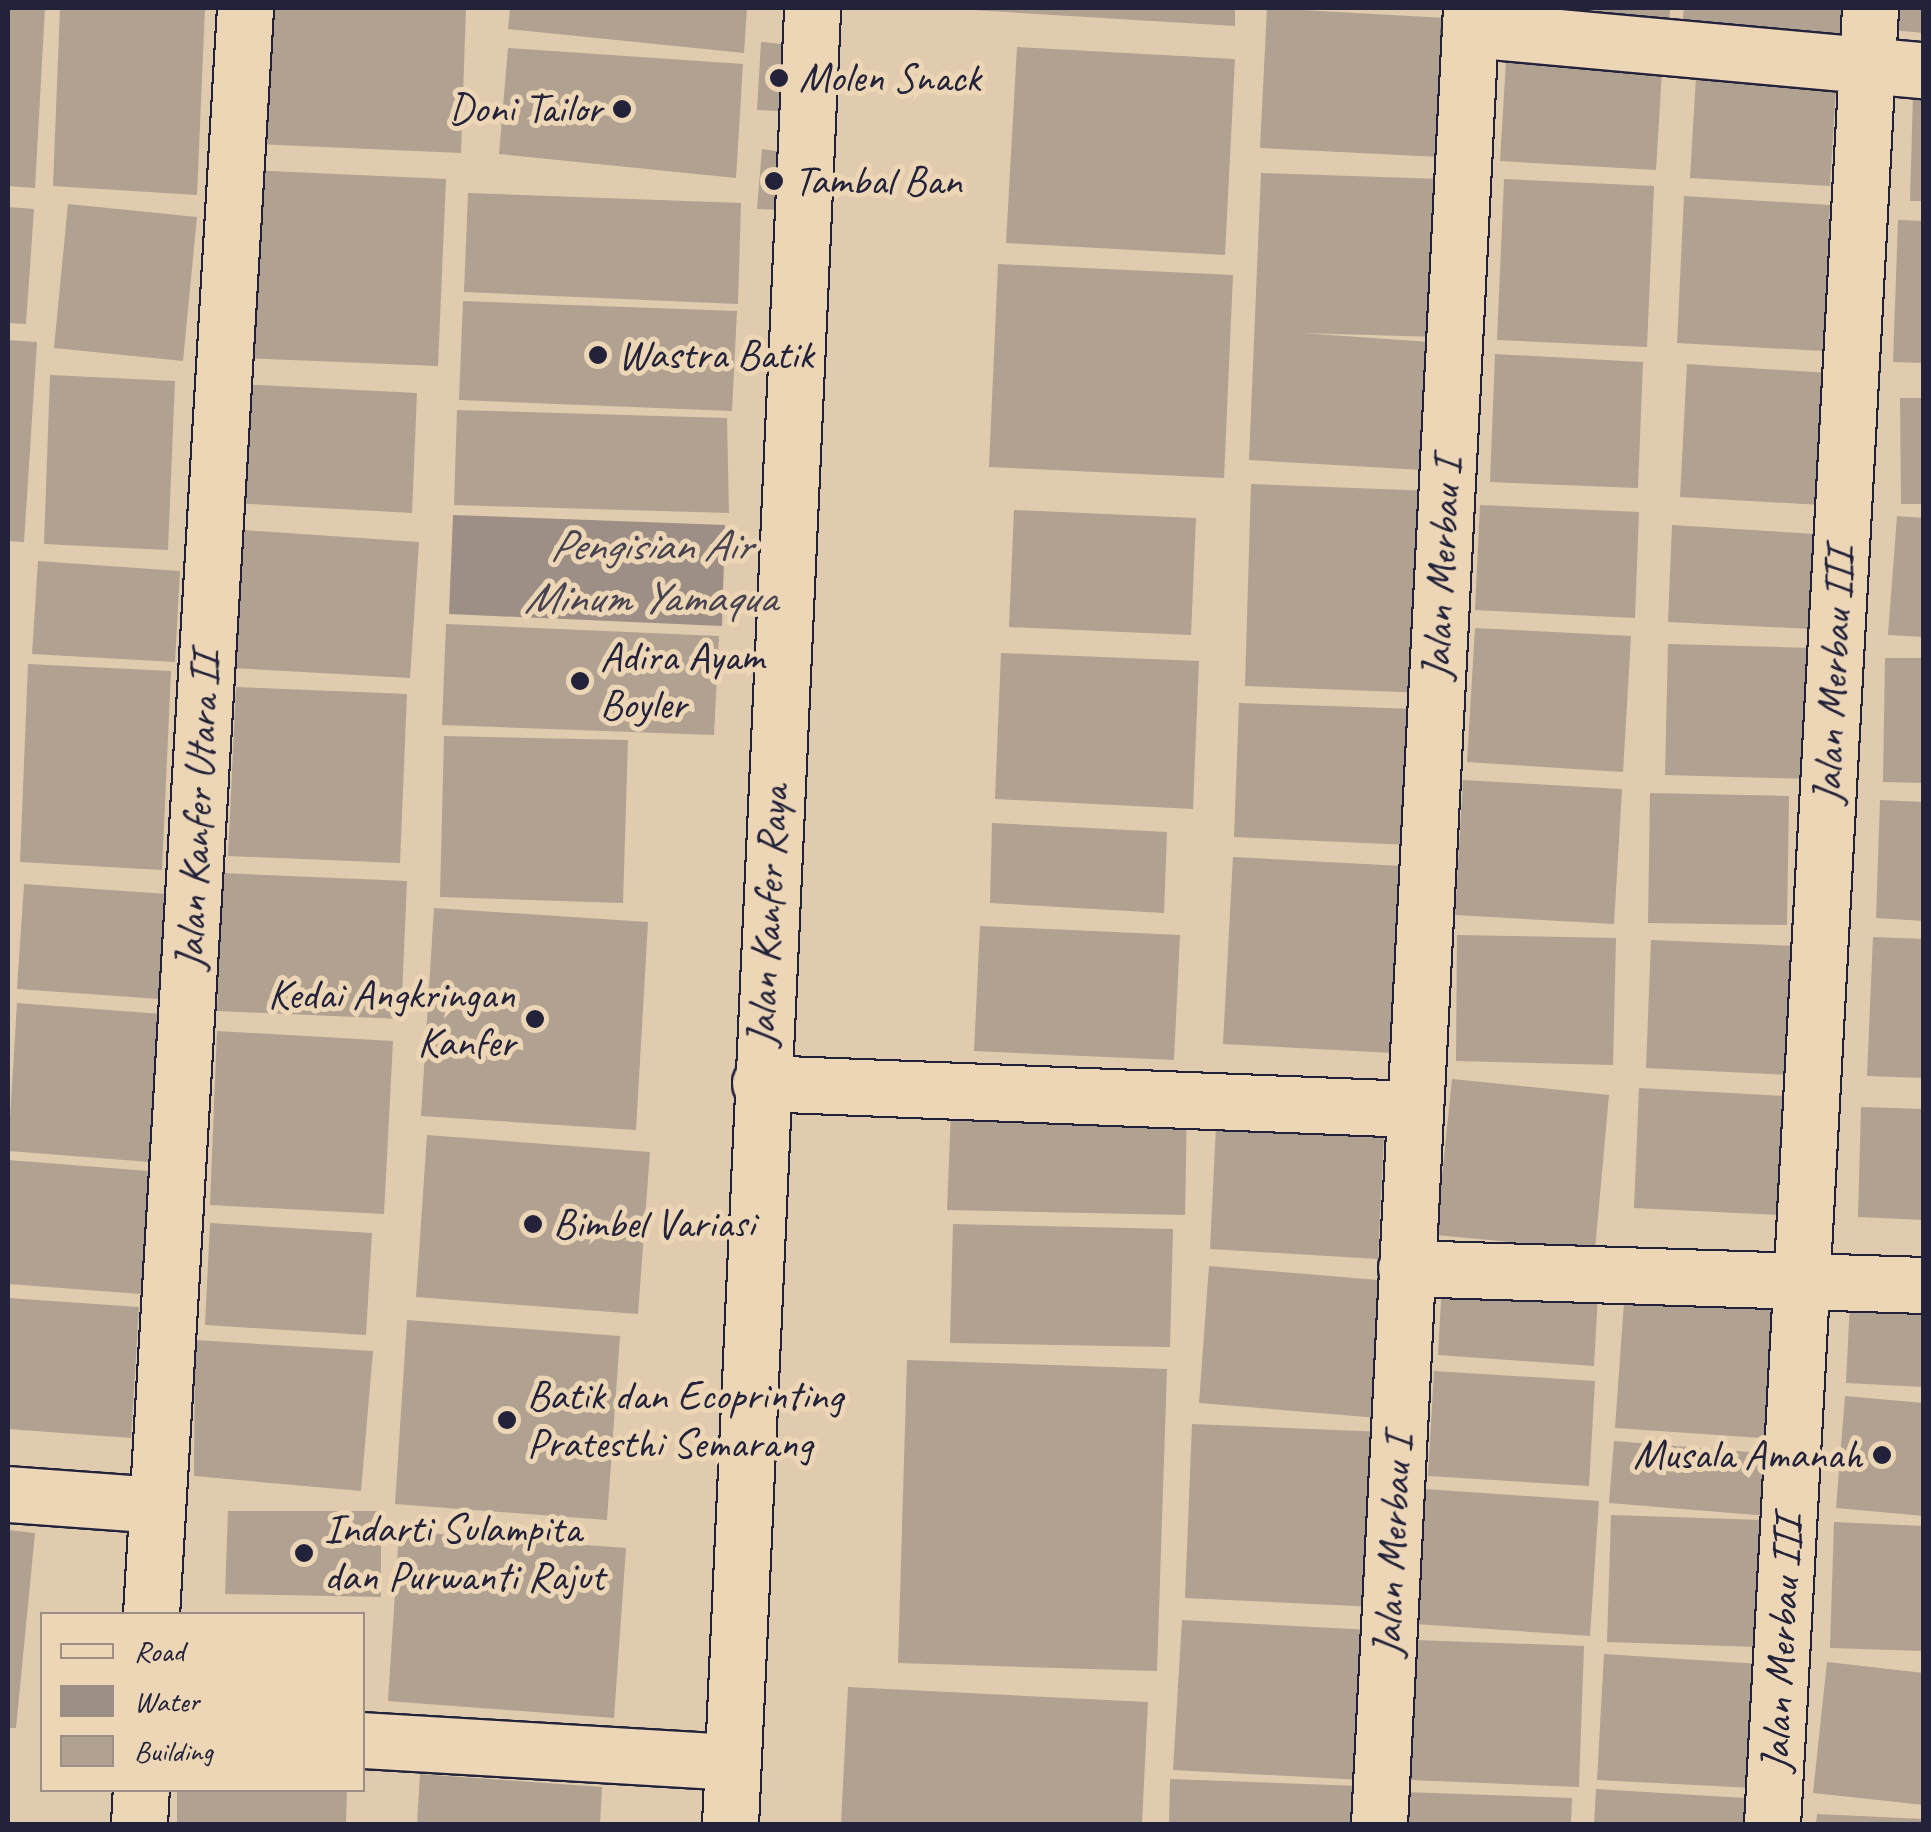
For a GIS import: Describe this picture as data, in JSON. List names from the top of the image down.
{
  "streets": {
    "street": [
      "Jalan Merbau I",
      "Jalan Merbau III",
      "Jalan Kanfer Utara II",
      "Jalan Kanfer Raya"
    ]
  },
  "crossings": [
    ["Jalan Merbau I", "Jalan Merbau III"]
  ],
  "water": ["Pengisian Air Minum Yamaqua"],
  "places": [
    "Molen Snack",
    "Doni Tailor",
    "Tambal Ban",
    "Wastra Batik",
    "Adira Ayam Boyler",
    "Kedai Angkringan Kanfer",
    "Bimbel Variasi",
    "Batik dan Ecoprinting Pratesthi Semarang",
    "Musala Amanah",
    "Indarti Sulampita dan Purwanti Rajut"
  ],
  "legend": ["Road", "Water", "Building"]
}
